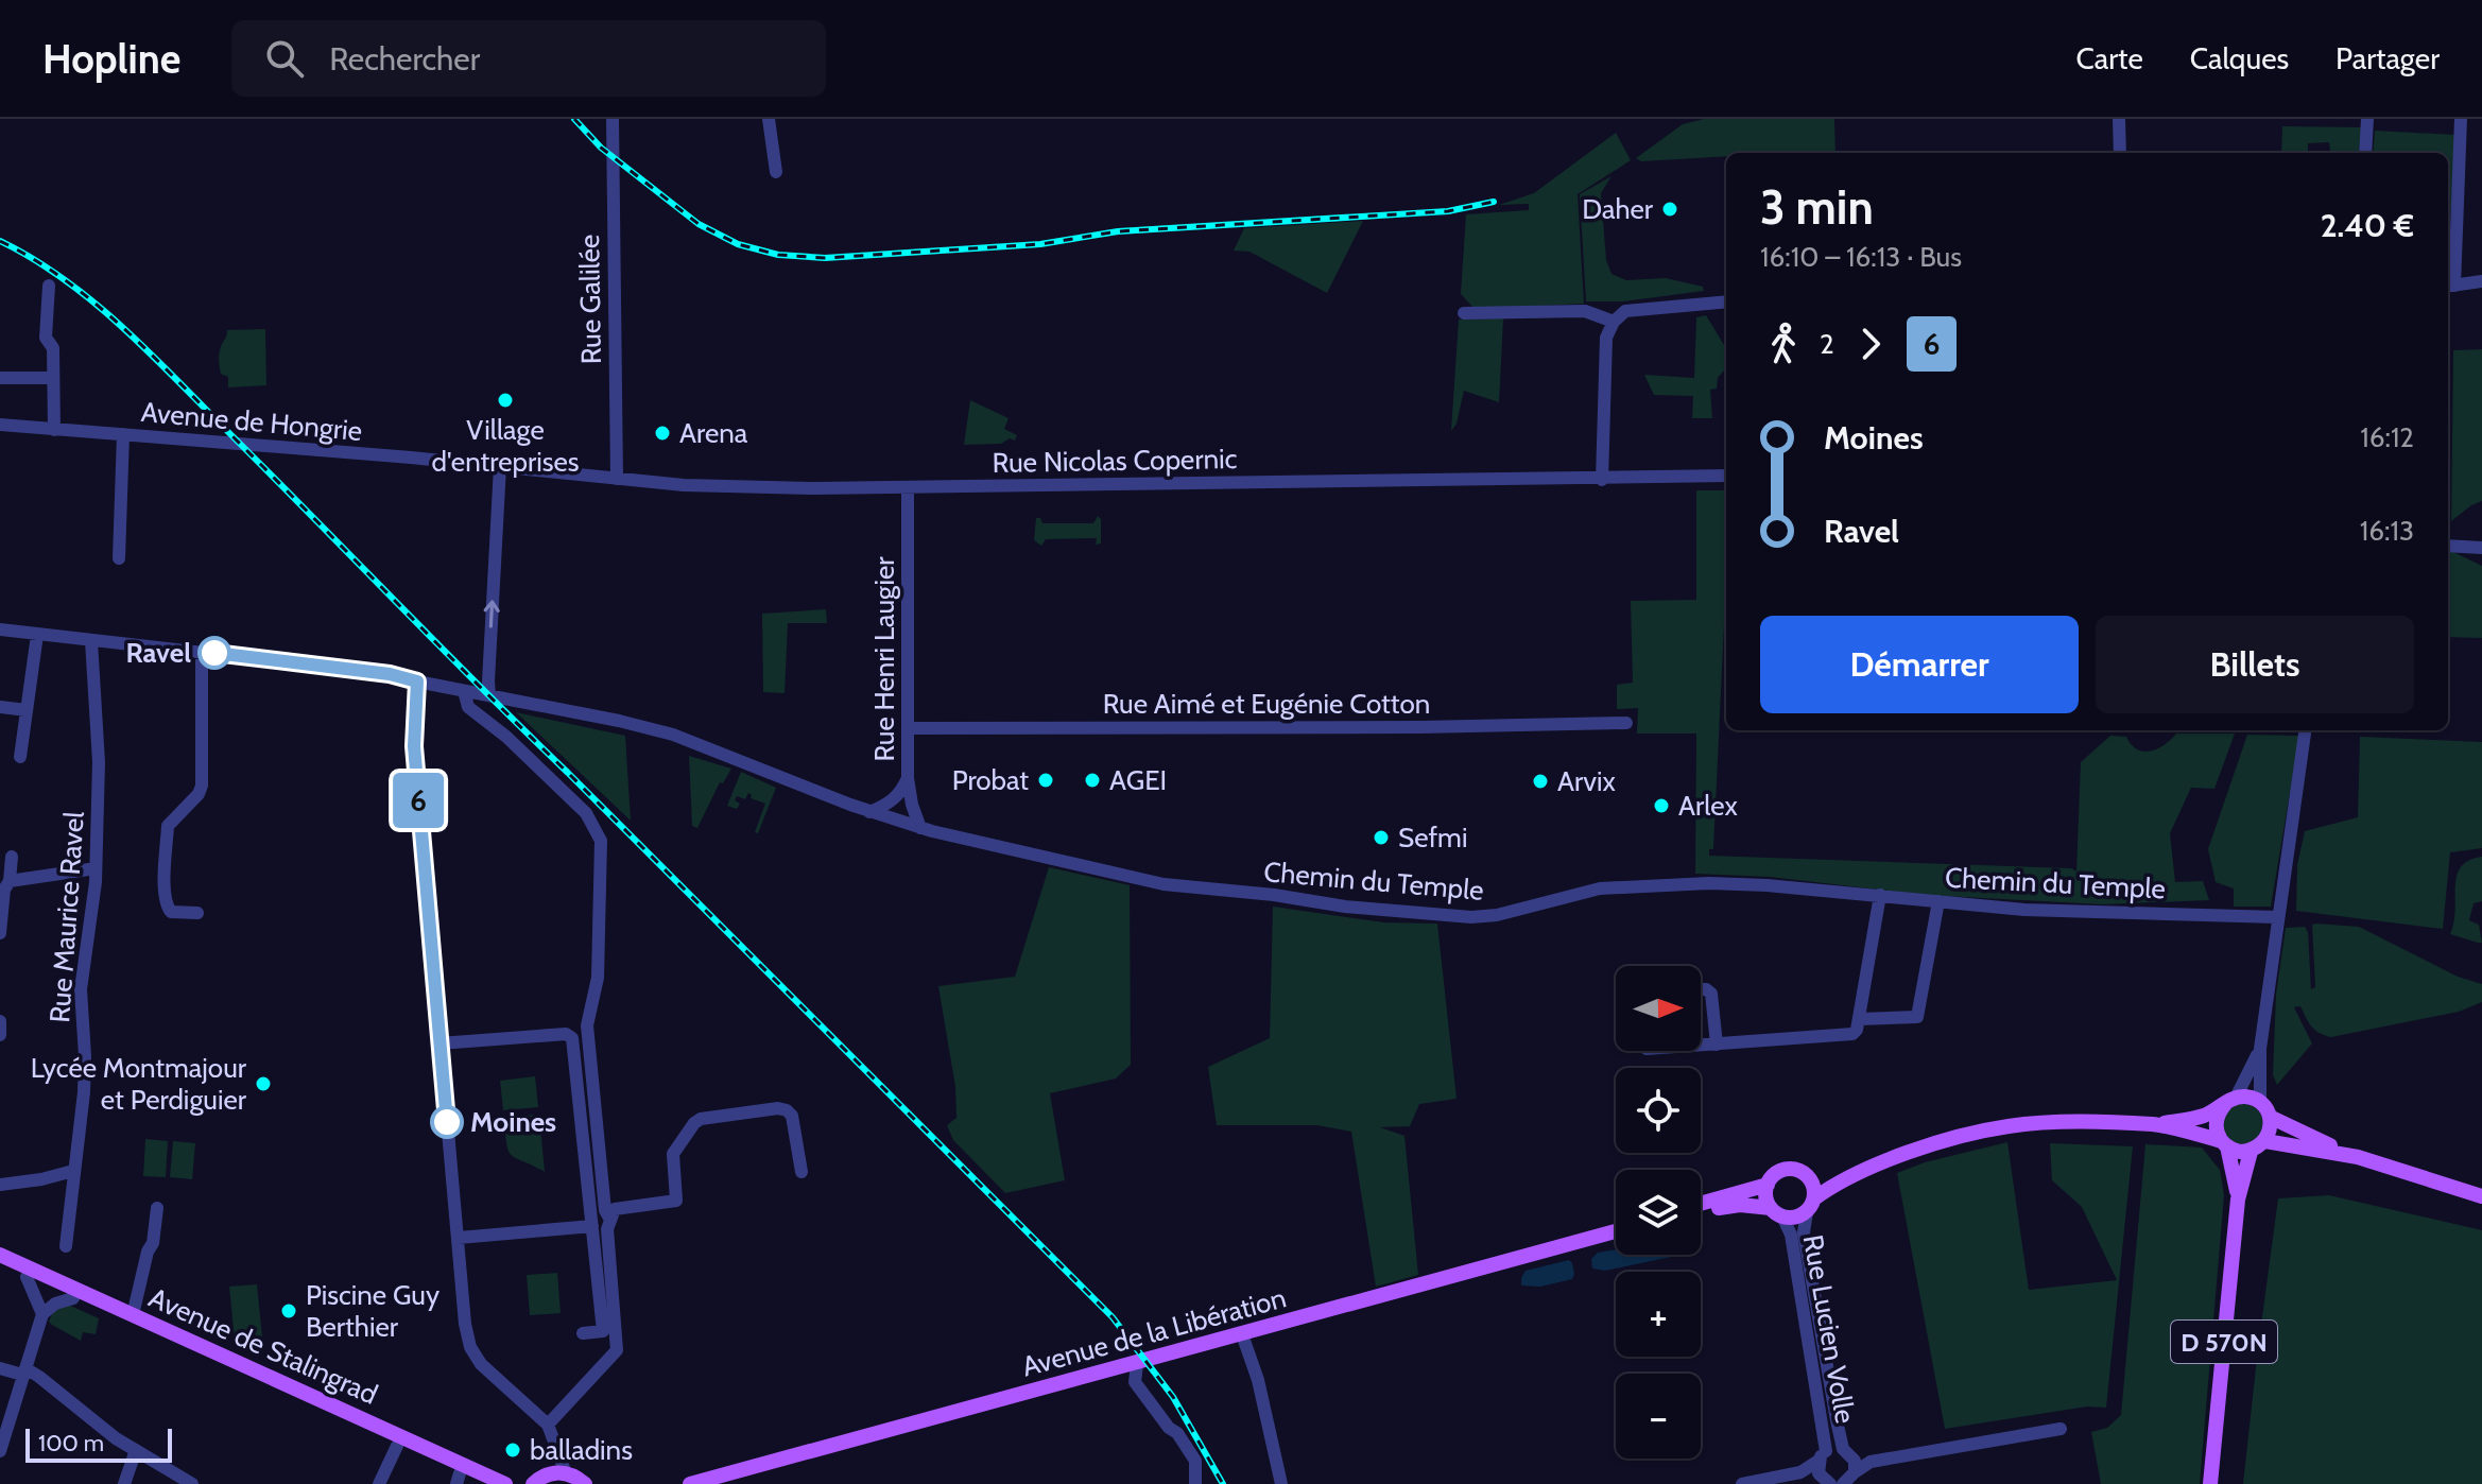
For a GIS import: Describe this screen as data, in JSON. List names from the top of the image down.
{
  "streets": {
    "main road": ["Avenue de la Libération", "D 570N", "Avenue de Stalingrad"],
    "street": [
      "Rue Galilée",
      "Avenue de Hongrie",
      "Rue Nicolas Copernic",
      "Rue Henri Laugier",
      "Rue Aimé et Eugénie Cotton",
      "Chemin du Temple",
      "Rue Maurice Ravel",
      "Rue Lucien Volle"
    ]
  },
  "crossings": [
    ["Rue Galilée", "Rue Nicolas Copernic"],
    ["Avenue de Hongrie", "Rue Nicolas Copernic"],
    ["Rue Nicolas Copernic", "Rue Henri Laugier"],
    ["Rue Henri Laugier", "Rue Aimé et Eugénie Cotton"],
    ["Rue Henri Laugier", "Chemin du Temple"],
    ["Chemin du Temple", "Rue Maurice Ravel"]
  ],
  "places": [
    "Daher",
    "Village d'entreprises",
    "Arena",
    "Ravel",
    "Probat",
    "AGEI",
    "Arvix",
    "Arlex",
    "Sefmi",
    "Lycée Montmajour et Perdiguier",
    "Moines",
    "Piscine Guy Berthier",
    "balladins"
  ],
  "lines": ["bus line 6"],
  "scale_bar": "100 m",
  "north": "right",
  "page": {
    "header": "Hopline",
    "search": "Rechercher",
    "nav": ["Carte", "Calques", "Partager"],
    "on_map": "6",
    "heading": ["3 min", "16:10 – 16:13 · Bus", "2.40 €"],
    "legs": ["2", "6"],
    "list": [
      {
        "name": "Moines",
        "value": "16:12"
      },
      {
        "name": "Ravel",
        "value": "16:13"
      }
    ],
    "buttons": ["Démarrer", "Billets"],
    "map_buttons": ["+", "−"],
    "scale": "100 m"
  }
}
